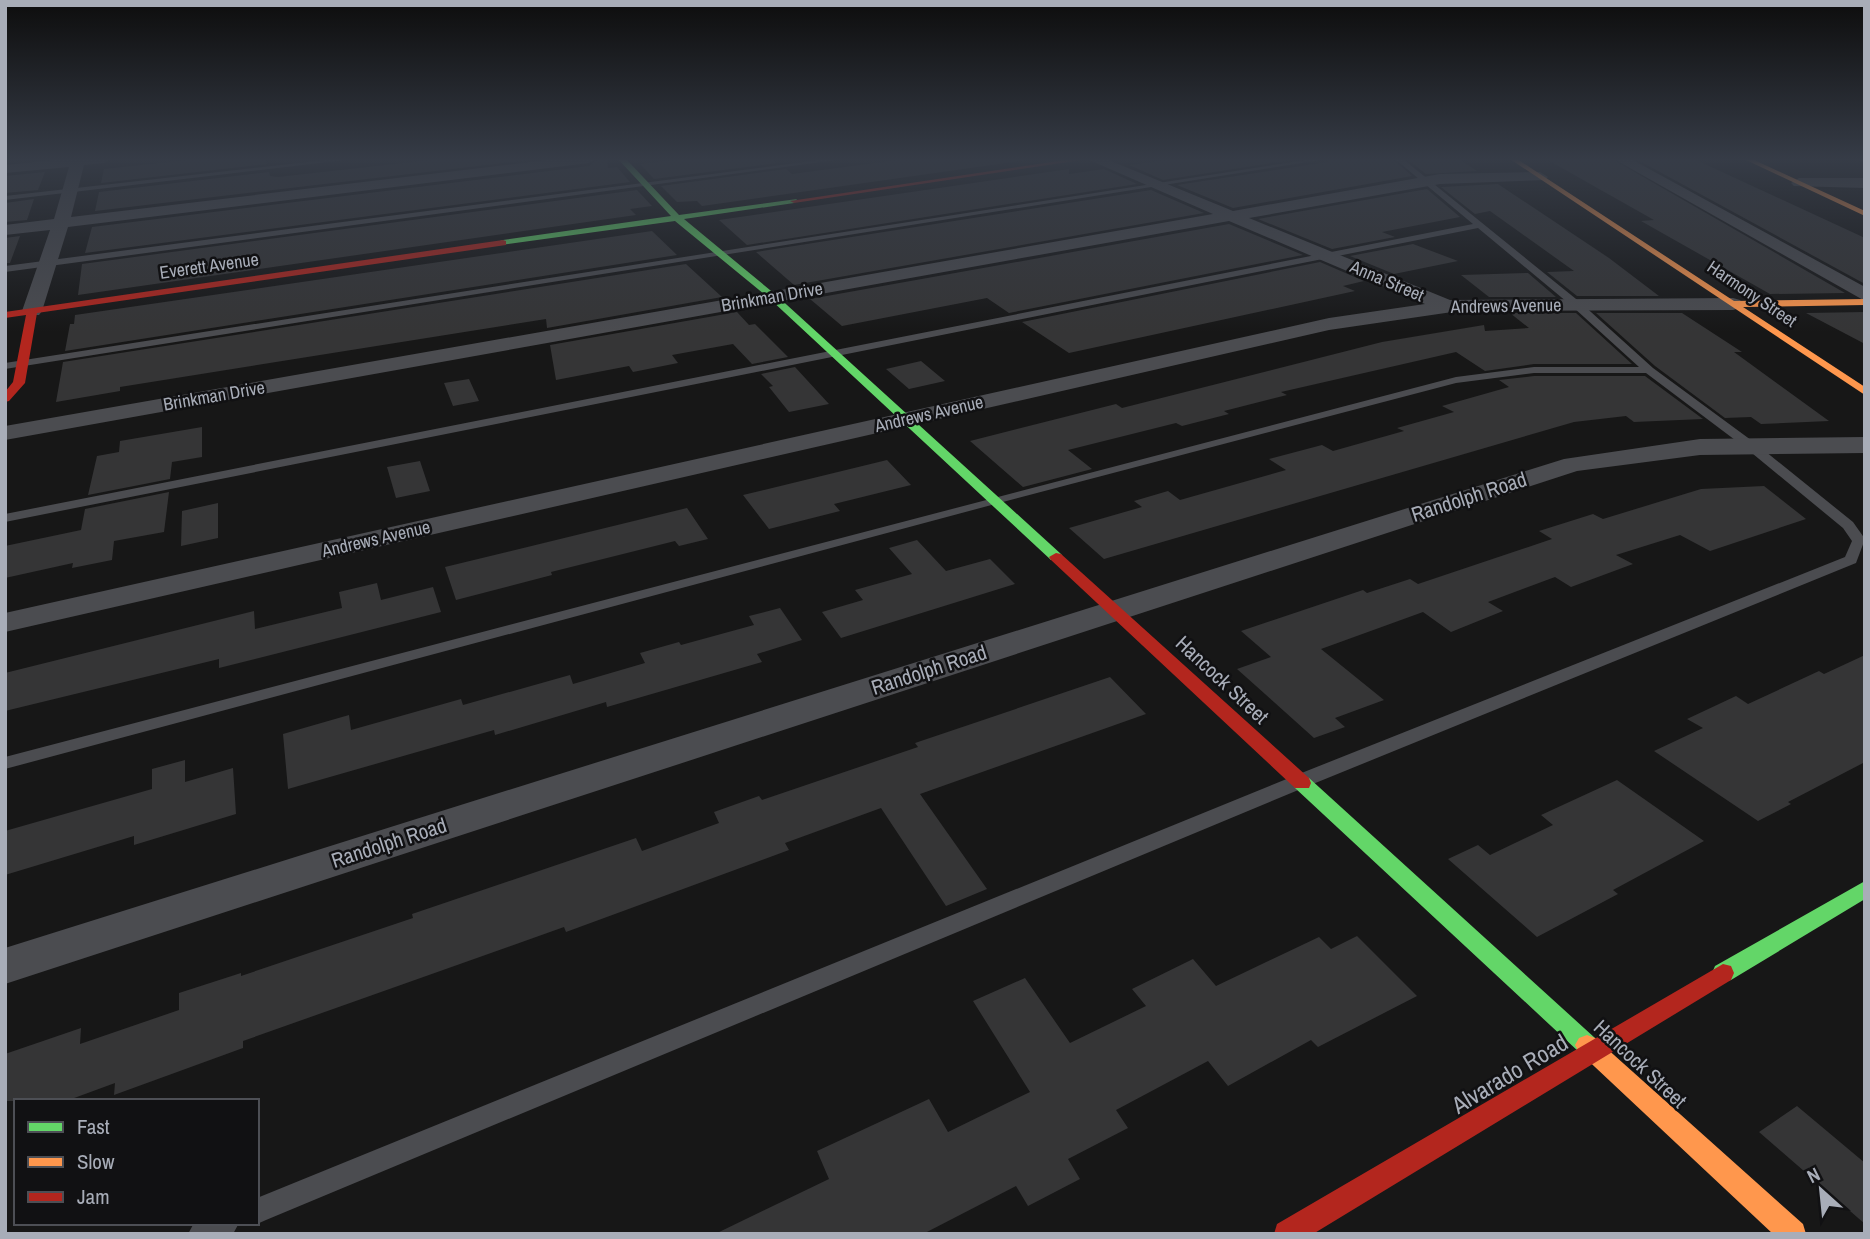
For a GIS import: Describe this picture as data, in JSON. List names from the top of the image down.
{
  "streets": {
    "street": [
      "Everett Avenue",
      "Anna Street",
      "Harmony Street",
      "Brinkman Drive",
      "Andrews Avenue",
      "Randolph Road",
      "Hancock Street",
      "Alvarado Road"
    ]
  },
  "crossings": [
    ["Anna Street", "Andrews Avenue"],
    ["Harmony Street", "Andrews Avenue"],
    ["Brinkman Drive", "Hancock Street"],
    ["Andrews Avenue", "Hancock Street"],
    ["Randolph Road", "Hancock Street"],
    ["Hancock Street", "Alvarado Road"]
  ],
  "legend": ["Fast", "Slow", "Jam"],
  "north": "top left"
}
